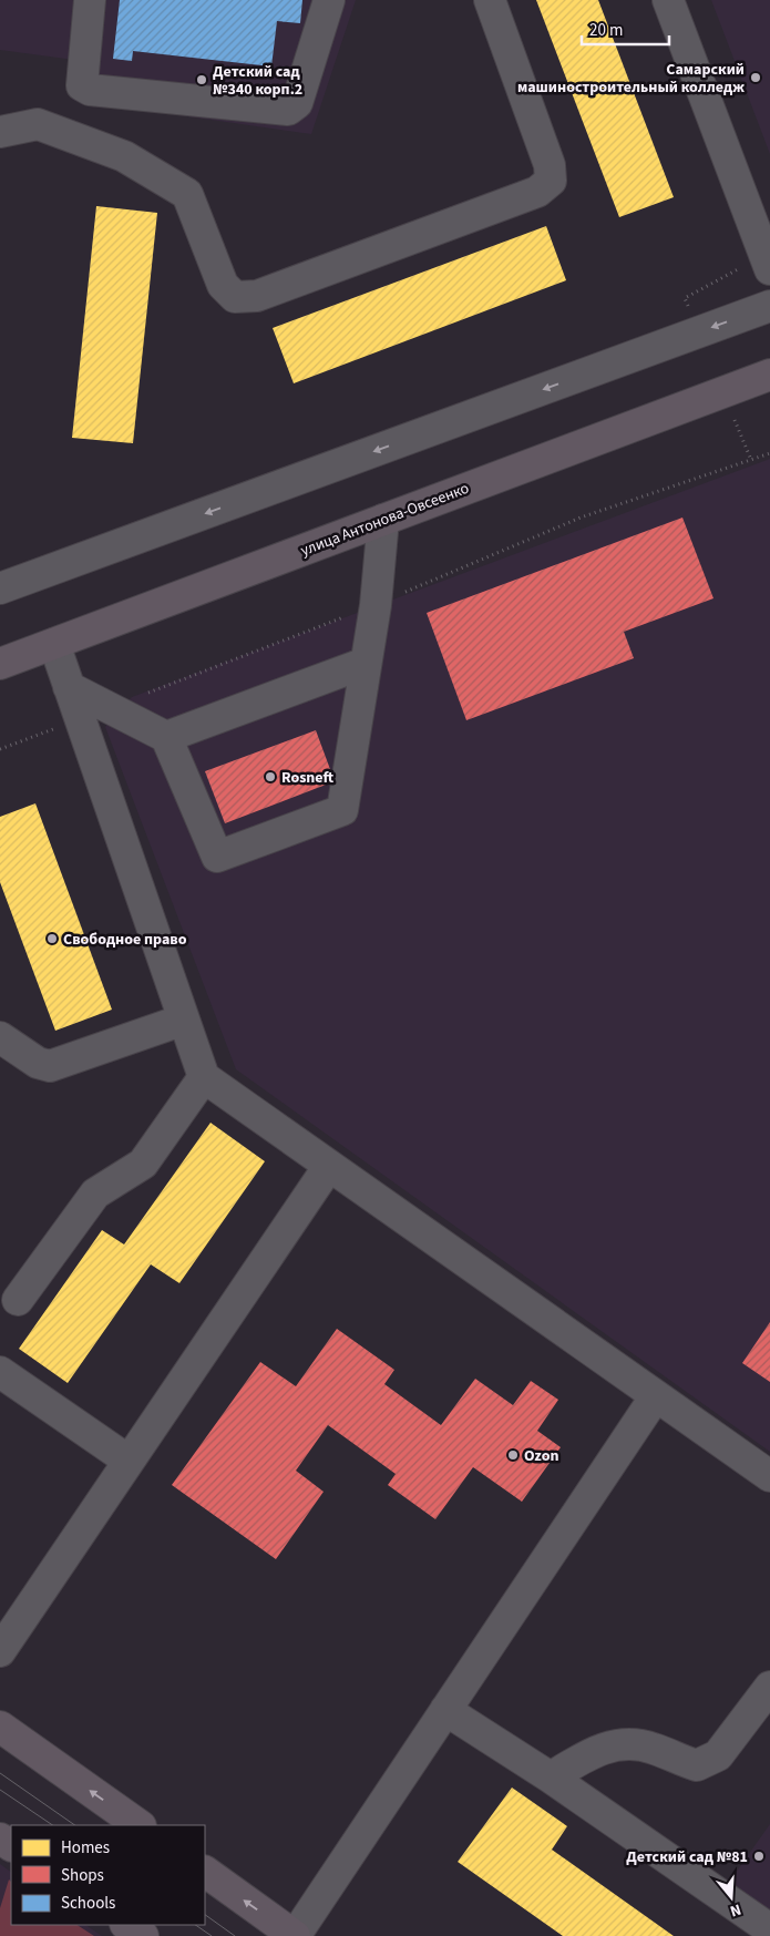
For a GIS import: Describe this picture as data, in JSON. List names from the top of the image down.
{
  "streets": {
    "main road": ["улица Антонова-Овсеенко"]
  },
  "places": [
    "Самарский машиностроительный колледж",
    "Детский сад №340 корп.2",
    "Rosneft",
    "Свободное право",
    "Ozon",
    "Детский сад №81"
  ],
  "legend": ["Homes", "Shops", "Schools"],
  "scale_bar": "20 m",
  "north": "bottom"
}
